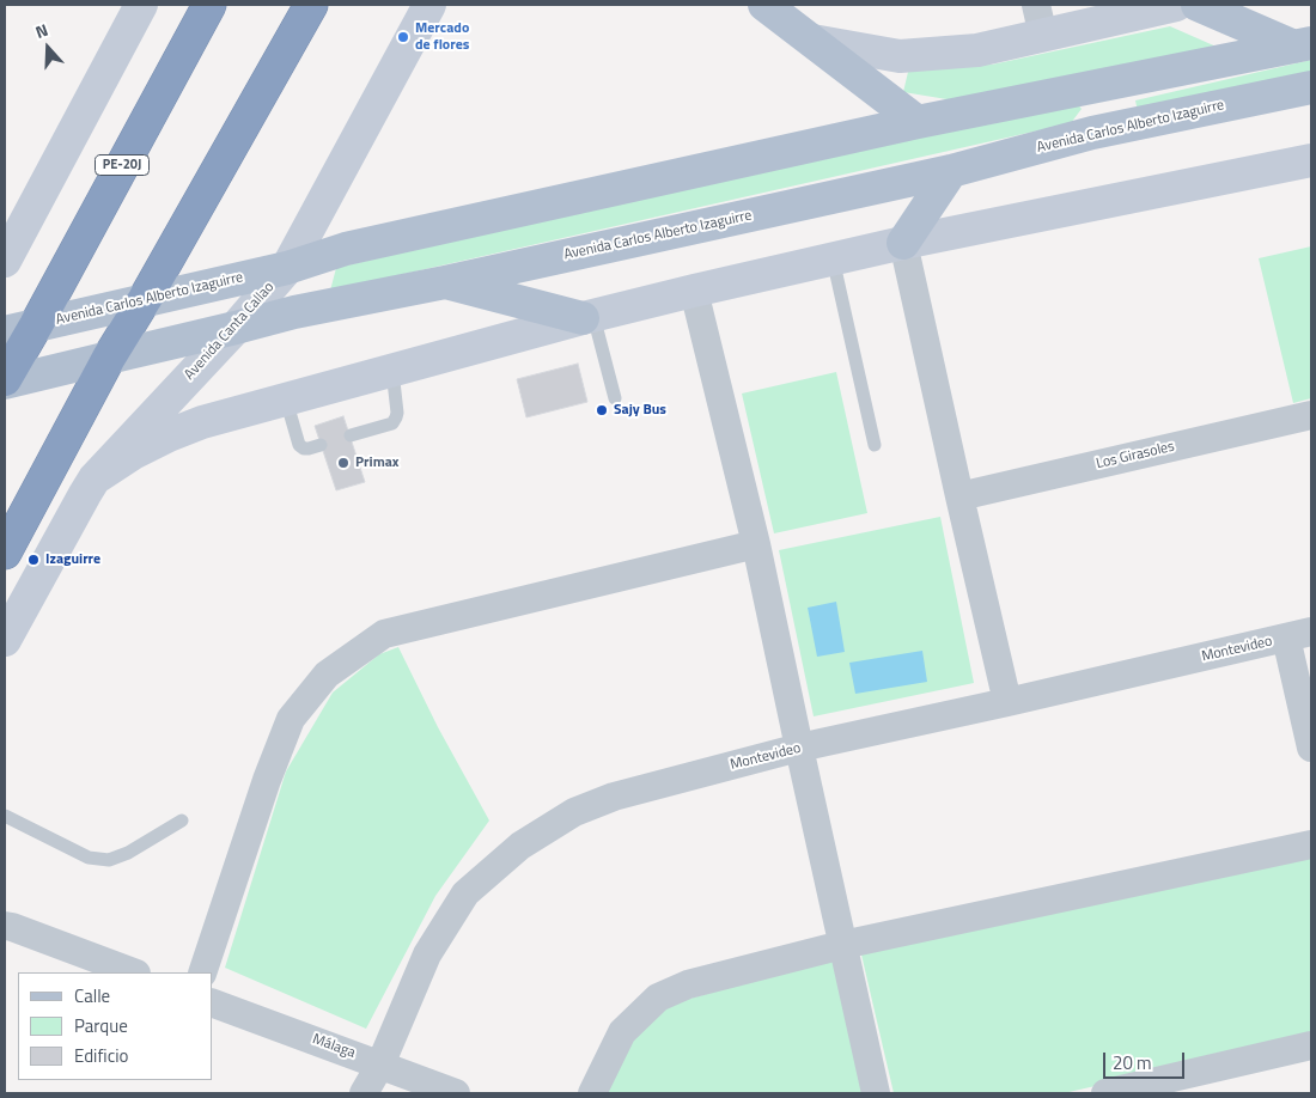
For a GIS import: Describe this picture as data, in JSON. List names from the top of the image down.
{
  "streets": {
    "highway": ["PE-20J"],
    "main road": ["Avenida Carlos Alberto Izaguirre"],
    "street": [
      "Avenida Canta Callao",
      "Los Girasoles",
      "Montevideo",
      "Málaga"
    ]
  },
  "crossings": [
    ["Avenida Carlos Alberto Izaguirre", "PE-20J"],
    ["Avenida Carlos Alberto Izaguirre", "Avenida Canta Callao"],
    ["Montevideo", "Málaga"]
  ],
  "places": [
    "Mercado de flores",
    "Sajy Bus",
    "Primax",
    "Izaguirre"
  ],
  "legend": ["Calle", "Parque", "Edificio"],
  "scale_bar": "20 m",
  "north": "top"
}
